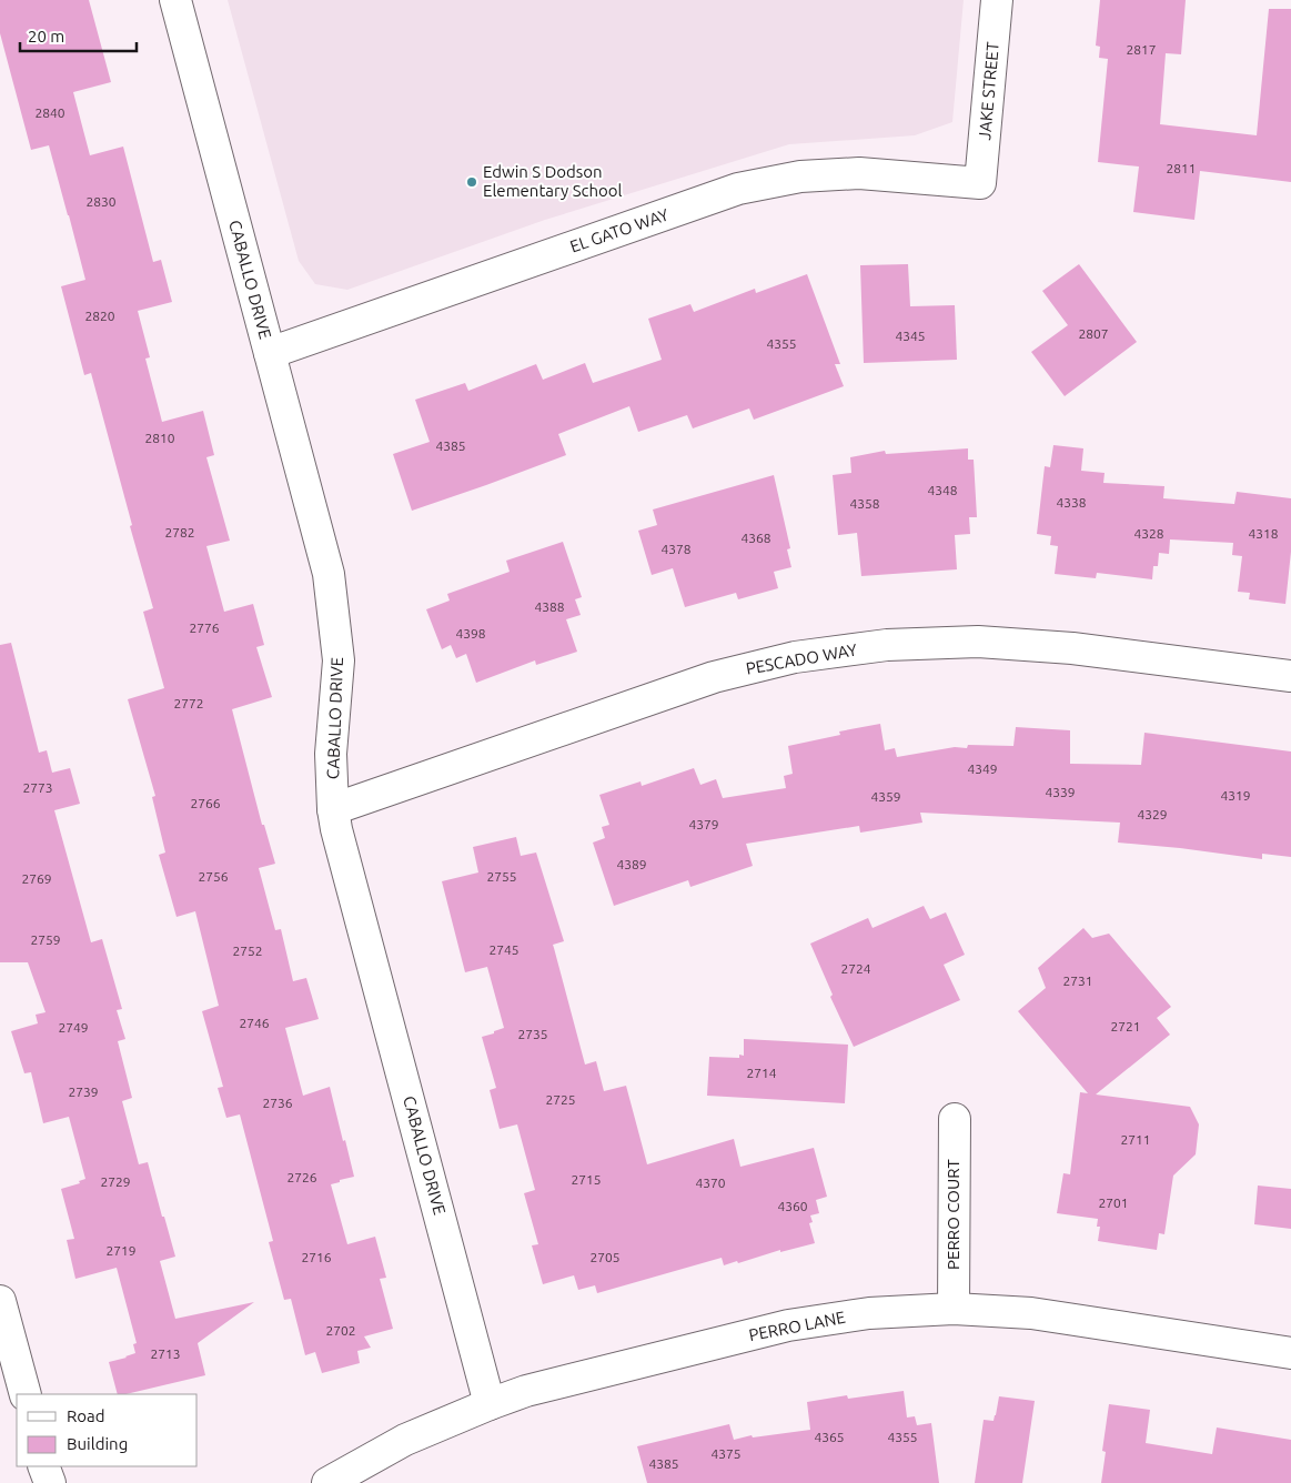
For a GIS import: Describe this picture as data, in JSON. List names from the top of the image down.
{
  "streets": {
    "street": [
      "JAKE STREET",
      "EL GATO WAY",
      "CABALLO DRIVE",
      "PESCADO WAY",
      "PERRO COURT",
      "PERRO LANE"
    ]
  },
  "crossings": [
    ["JAKE STREET", "EL GATO WAY"],
    ["EL GATO WAY", "CABALLO DRIVE"],
    ["CABALLO DRIVE", "PESCADO WAY"],
    ["CABALLO DRIVE", "PERRO LANE"],
    ["PERRO COURT", "PERRO LANE"]
  ],
  "places": ["Edwin S Dodson Elementary School"],
  "house_numbers": [
    "2817",
    "2840",
    "2811",
    "2830",
    "2820",
    "2807",
    "4345",
    "4355",
    "2810",
    "4385",
    "4348",
    "4338",
    "4358",
    "2782",
    "4328",
    "4318",
    "4368",
    "4378",
    "4388",
    "2776",
    "4398",
    "2772",
    "4349",
    "2773",
    "4339",
    "4319",
    "4359",
    "2766",
    "4329",
    "4379",
    "4389",
    "2756",
    "2755",
    "2769",
    "2759",
    "2745",
    "2752",
    "2724",
    "2731",
    "2746",
    "2721",
    "2749",
    "2735",
    "2714",
    "2739",
    "2725",
    "2736",
    "2711",
    "2726",
    "2715",
    "2729",
    "4370",
    "2701",
    "4360",
    "2719",
    "2716",
    "2705",
    "2702",
    "2713",
    "4365",
    "4355",
    "4375",
    "4385"
  ],
  "legend": ["Road", "Building"],
  "scale_bar": "20 m"
}
